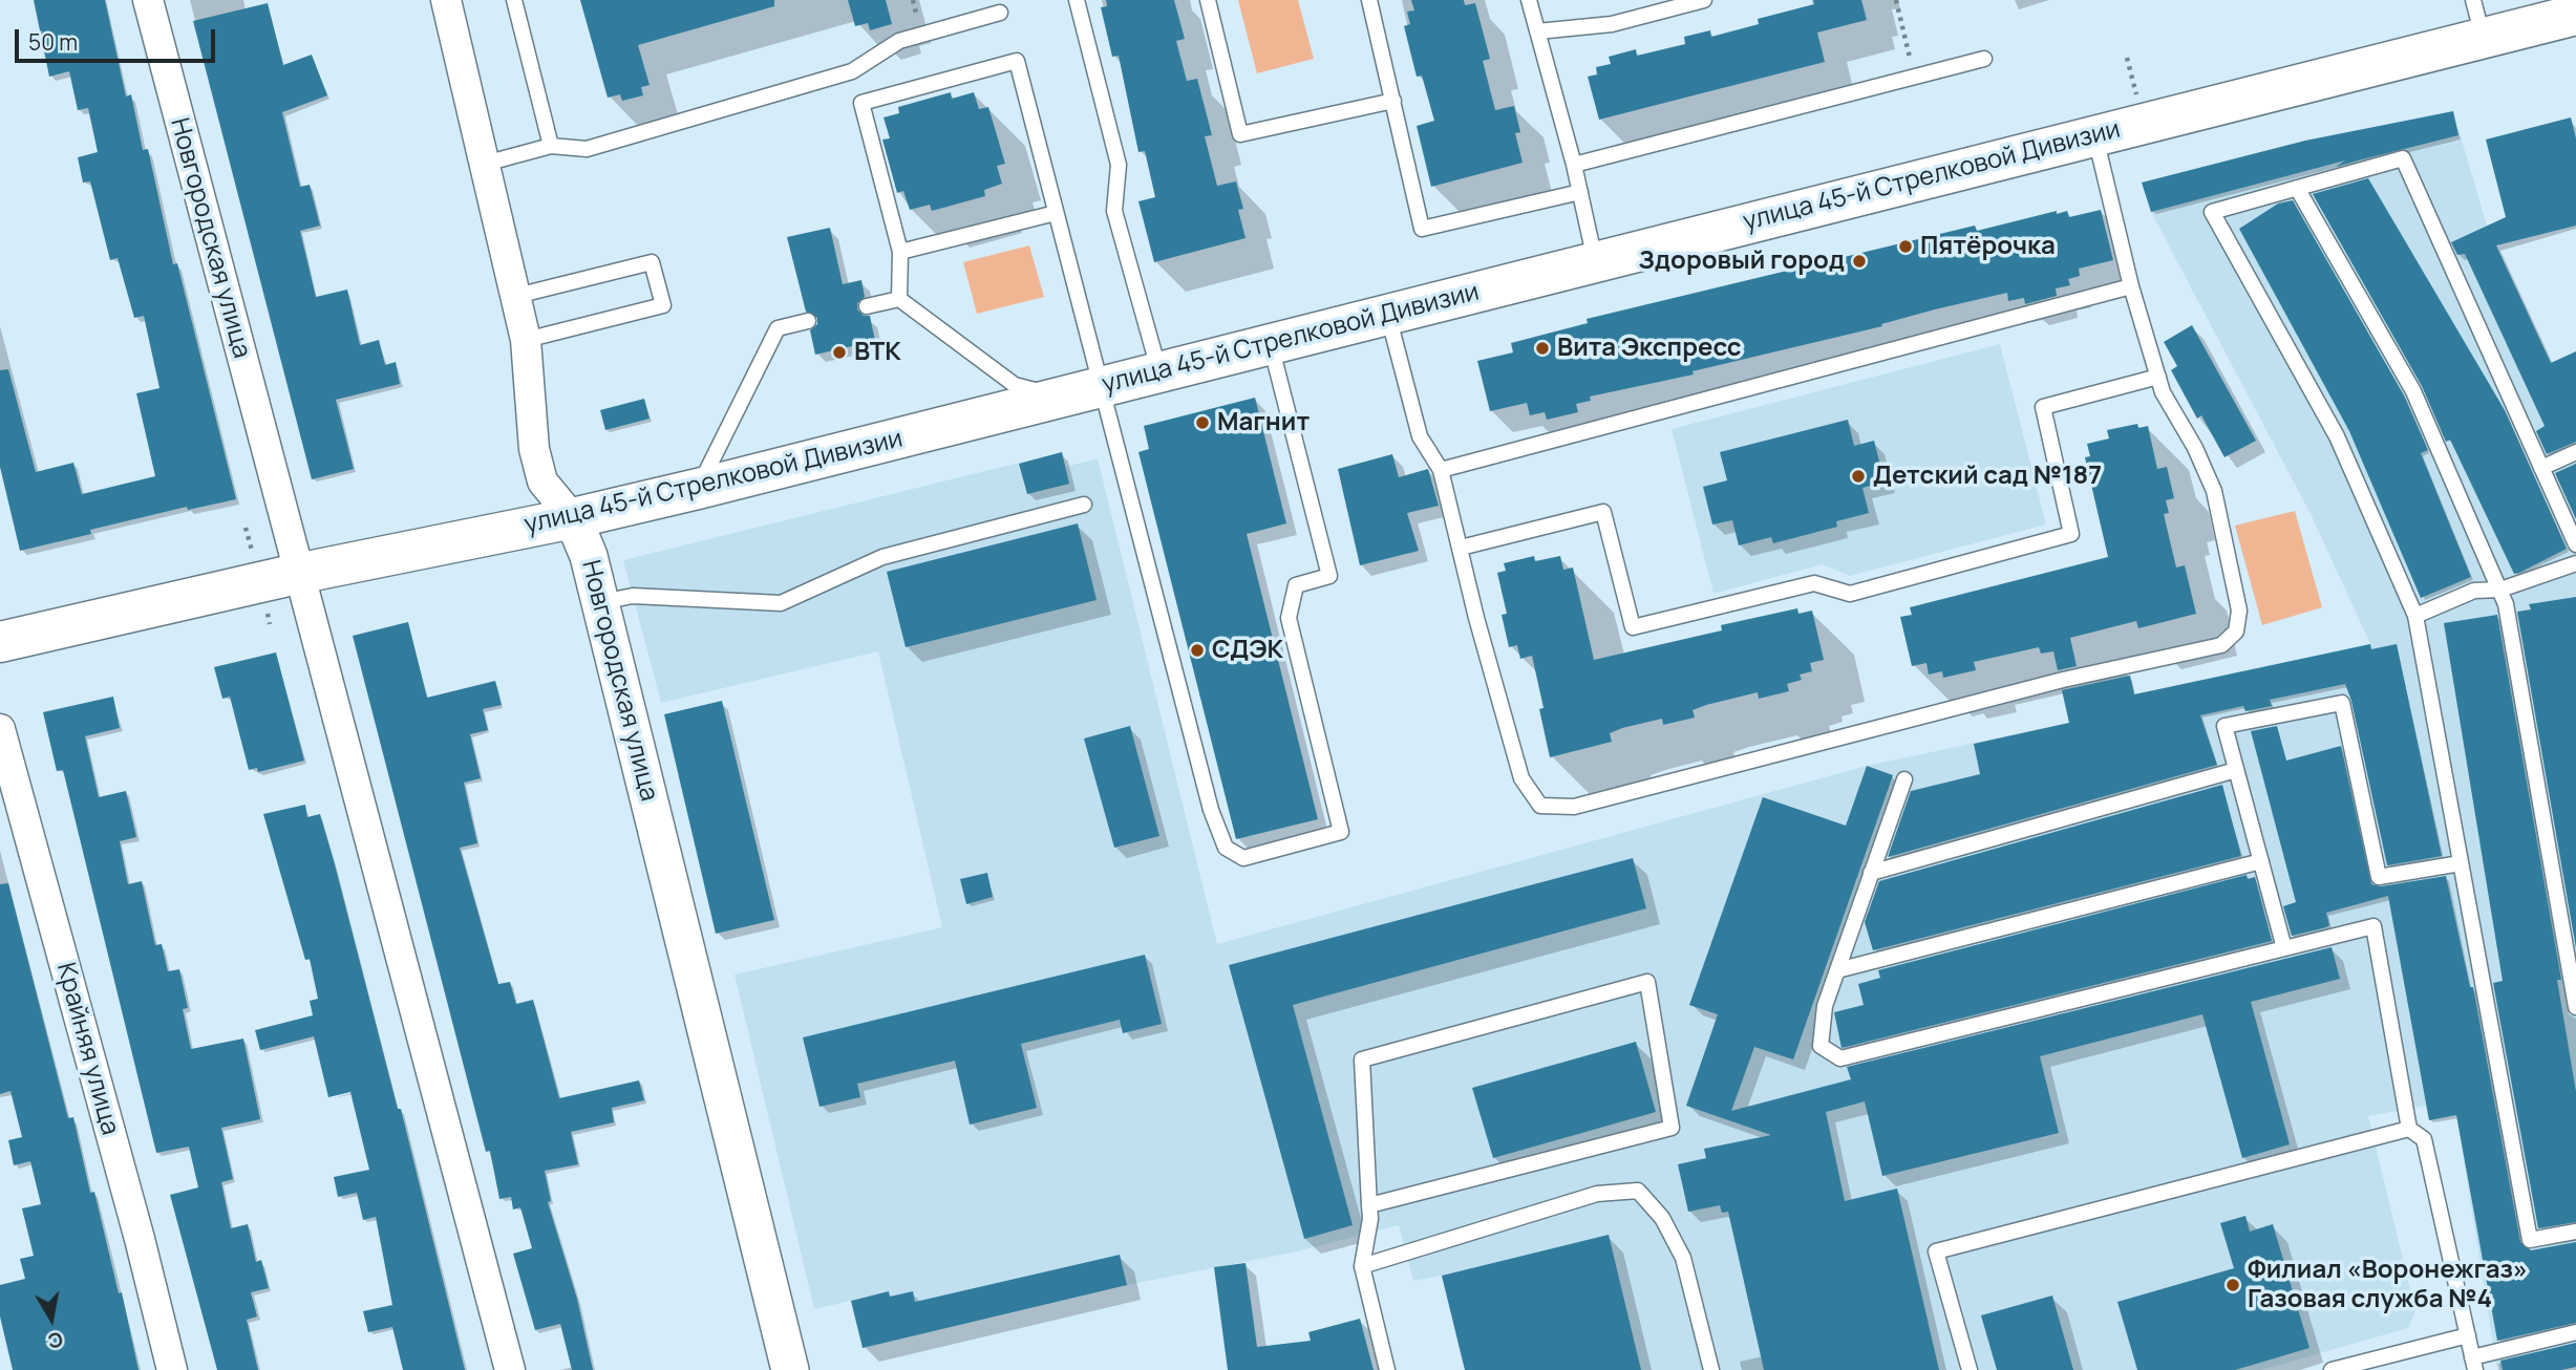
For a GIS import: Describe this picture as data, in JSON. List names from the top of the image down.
{
  "streets": {
    "main road": ["улица 45-й Стрелковой Дивизии"],
    "street": ["Новгородская улица", "Крайняя улица"]
  },
  "crossings": [
    ["улица 45-й Стрелковой Дивизии", "Новгородская улица"]
  ],
  "places": [
    "Пятёрочка",
    "Здоровый город",
    "Вита Экспресс",
    "ВТК",
    "Магнит",
    "Детский сад №187",
    "СДЭК",
    "Филиал «Воронежгаз» Газовая служба №4"
  ],
  "scale_bar": "50 m",
  "north": "bottom"
}
